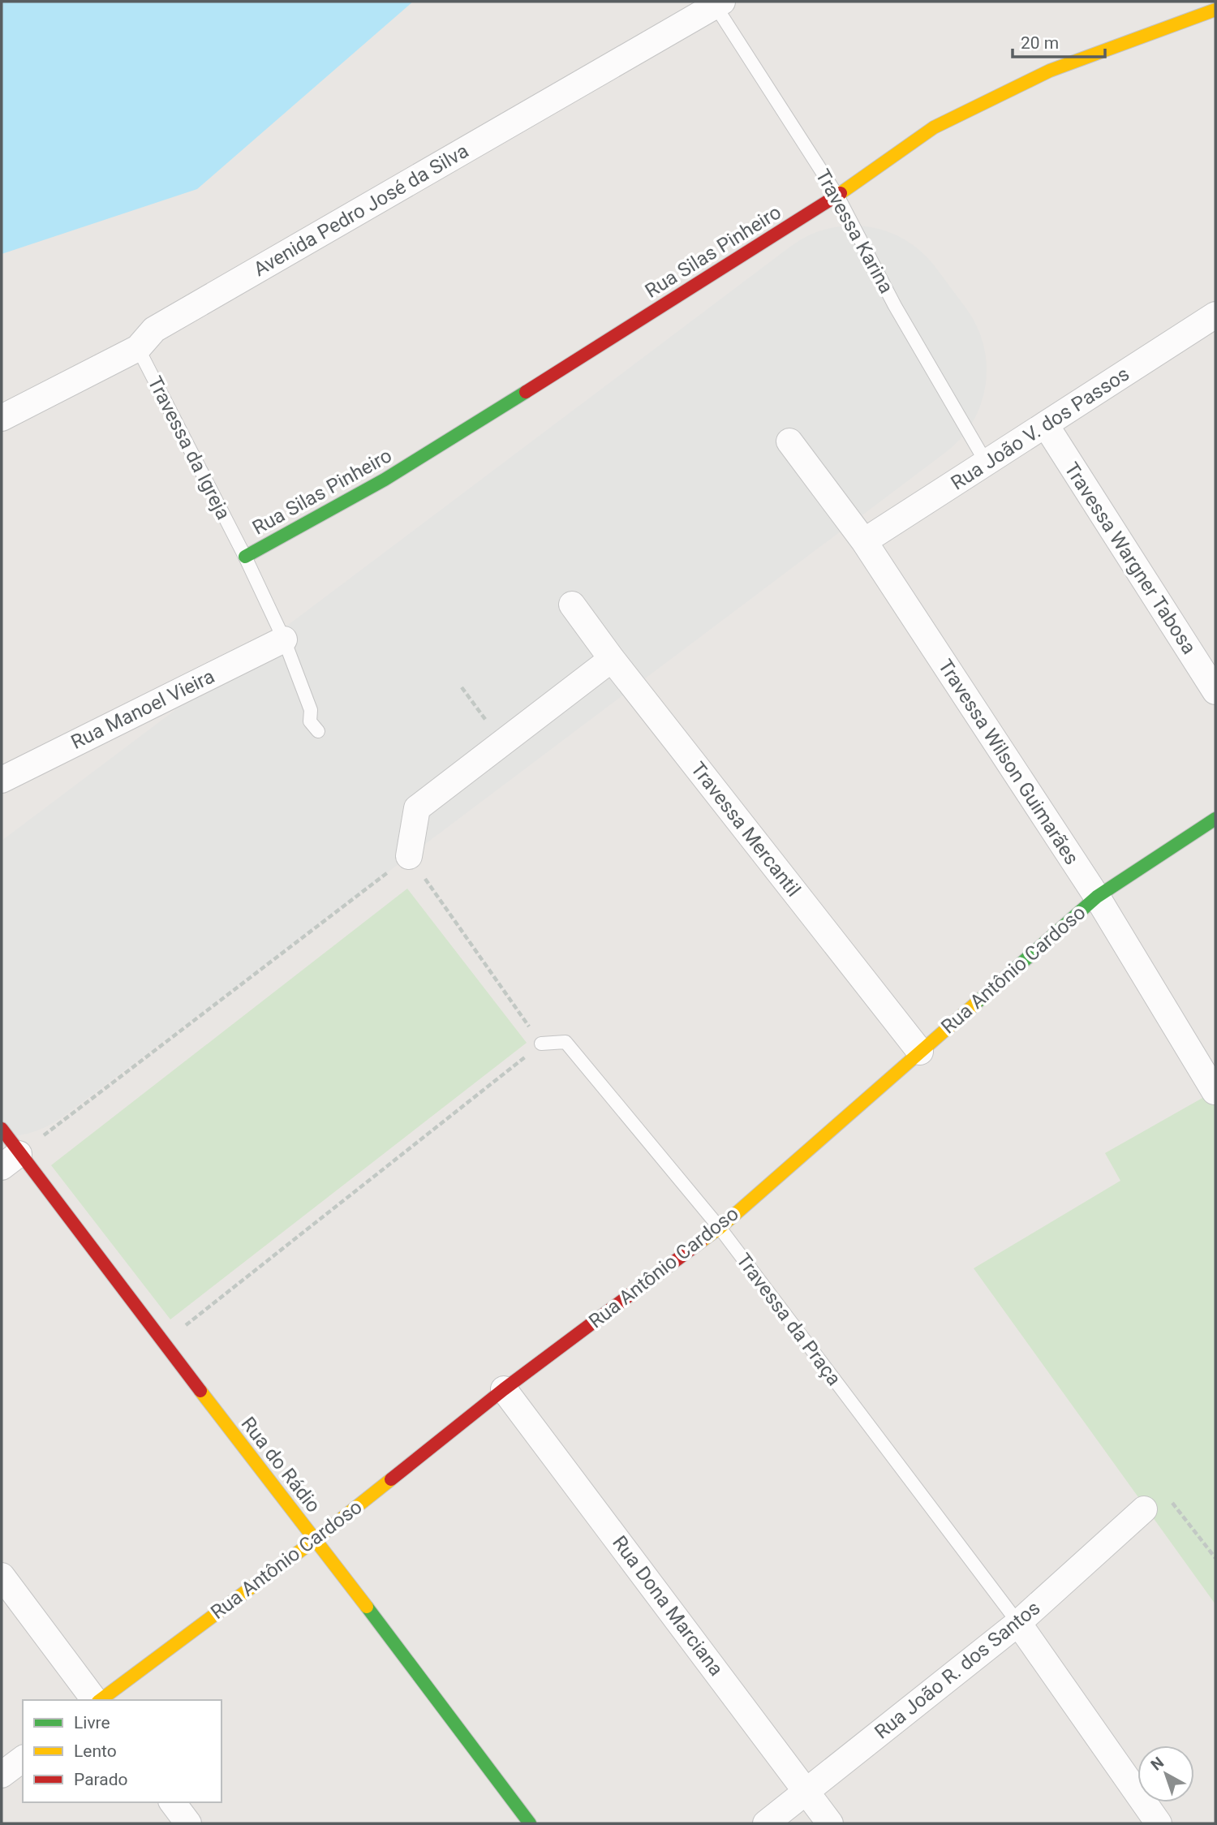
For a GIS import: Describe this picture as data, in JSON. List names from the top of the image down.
{
  "streets": {
    "street": [
      "Avenida Pedro José da Silva",
      "Rua Silas Pinheiro",
      "Rua João V. dos Passos",
      "Travessa Wargner Tabosa",
      "Rua Manoel Vieira",
      "Travessa Wilson Guimarães",
      "Travessa Mercantil",
      "Rua Antônio Cardoso",
      "Rua do Rádio",
      "Rua Dona Marciana",
      "Rua João R. dos Santos"
    ],
    "lane": ["Travessa Karina", "Travessa da Igreja", "Travessa da Praça"]
  },
  "crossings": [
    ["Avenida Pedro José da Silva", "Travessa Karina"],
    ["Avenida Pedro José da Silva", "Travessa da Igreja"],
    ["Travessa Karina", "Rua Silas Pinheiro"],
    ["Travessa Karina", "Rua João V. dos Passos"],
    ["Rua Silas Pinheiro", "Travessa da Igreja"],
    ["Rua João V. dos Passos", "Travessa Wargner Tabosa"],
    ["Rua João V. dos Passos", "Travessa Wilson Guimarães"],
    ["Travessa da Igreja", "Rua Manoel Vieira"],
    ["Travessa Wilson Guimarães", "Rua Antônio Cardoso"],
    ["Travessa Mercantil", "Rua Antônio Cardoso"],
    ["Rua Antônio Cardoso", "Travessa da Praça"],
    ["Rua Antônio Cardoso", "Rua do Rádio"],
    ["Rua Antônio Cardoso", "Rua Dona Marciana"],
    ["Travessa da Praça", "Rua João R. dos Santos"],
    ["Rua Dona Marciana", "Rua João R. dos Santos"]
  ],
  "legend": ["Livre", "Lento", "Parado"],
  "scale_bar": "20 m",
  "north": "top left"
}
